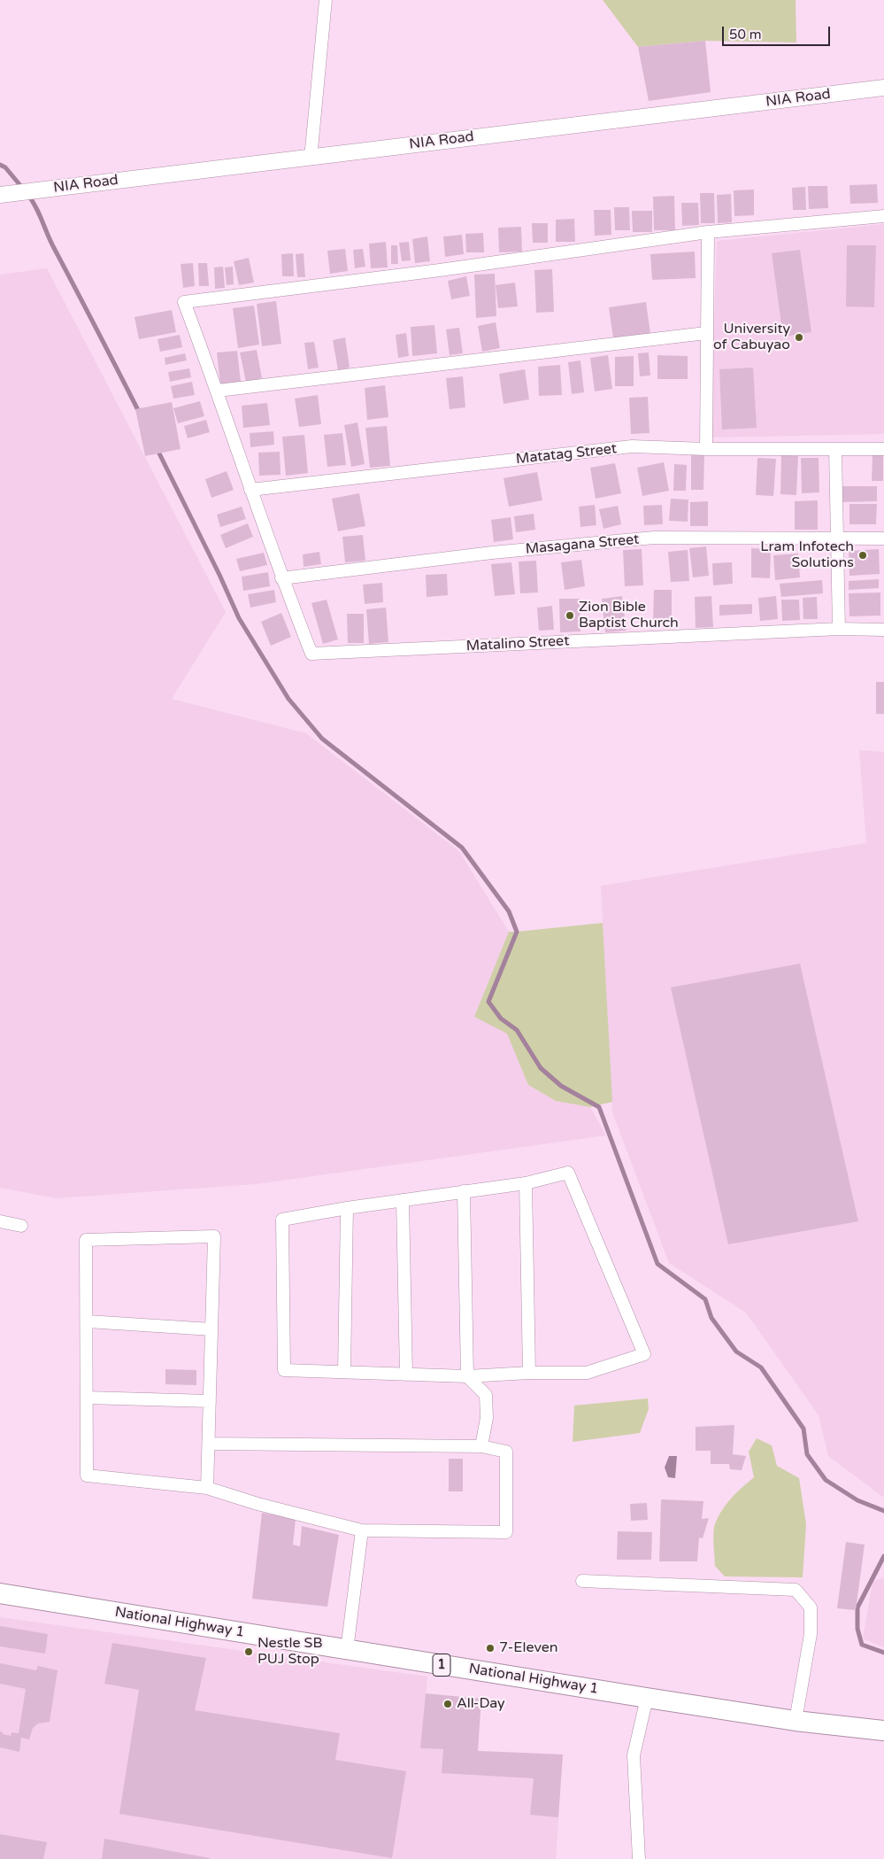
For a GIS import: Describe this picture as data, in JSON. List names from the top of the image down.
{
  "streets": {
    "highway": ["National Highway 1", "1"],
    "street": [
      "NIA Road",
      "Matatag Street",
      "Masagana Street",
      "Matalino Street"
    ]
  },
  "crossings": [
    ["Masagana Street", "Matalino Street"]
  ],
  "places": [
    "University of Cabuyao",
    "Lram Infotech Solutions",
    "Zion Bible Baptist Church",
    "7-Eleven",
    "Nestle SB PUJ Stop",
    "All-Day"
  ],
  "scale_bar": "50 m"
}
